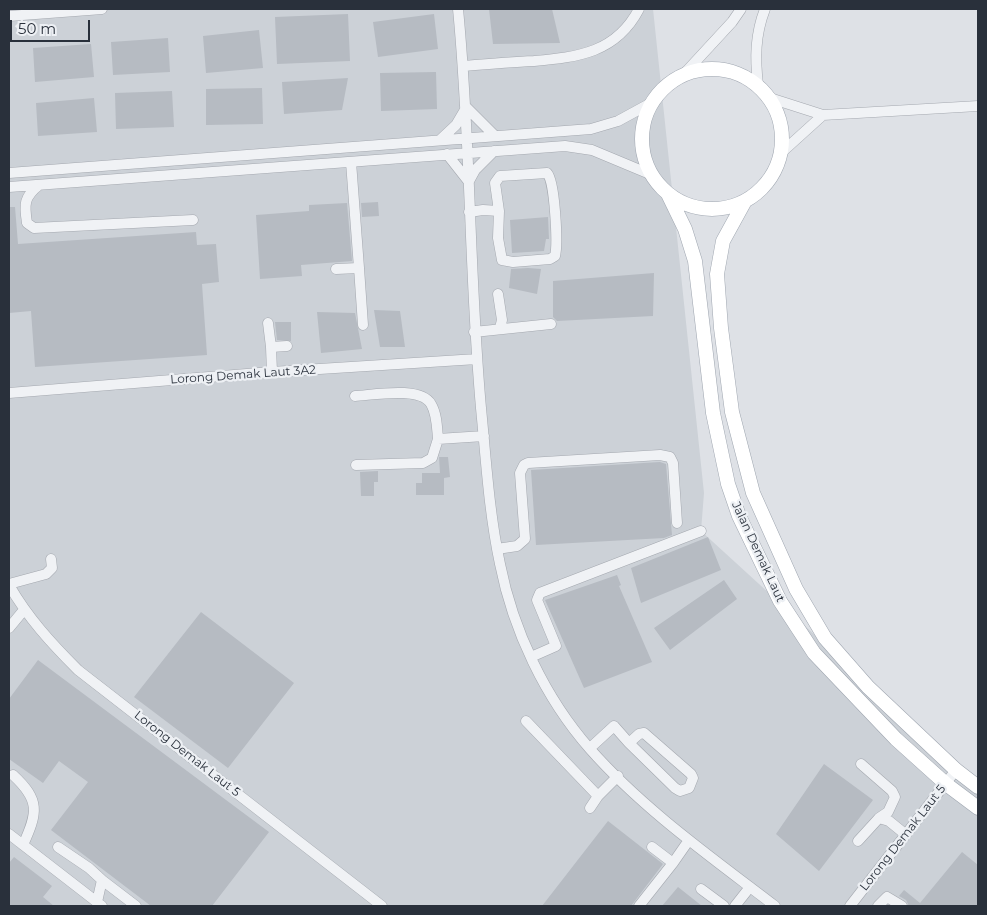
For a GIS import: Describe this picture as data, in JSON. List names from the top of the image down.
{
  "streets": {
    "main road": ["Jalan Demak Laut"],
    "street": ["Lorong Demak Laut 3A2", "Lorong Demak Laut 5"]
  },
  "crossings": [
    ["Jalan Demak Laut", "Lorong Demak Laut 5"]
  ],
  "scale_bar": "50 m"
}
